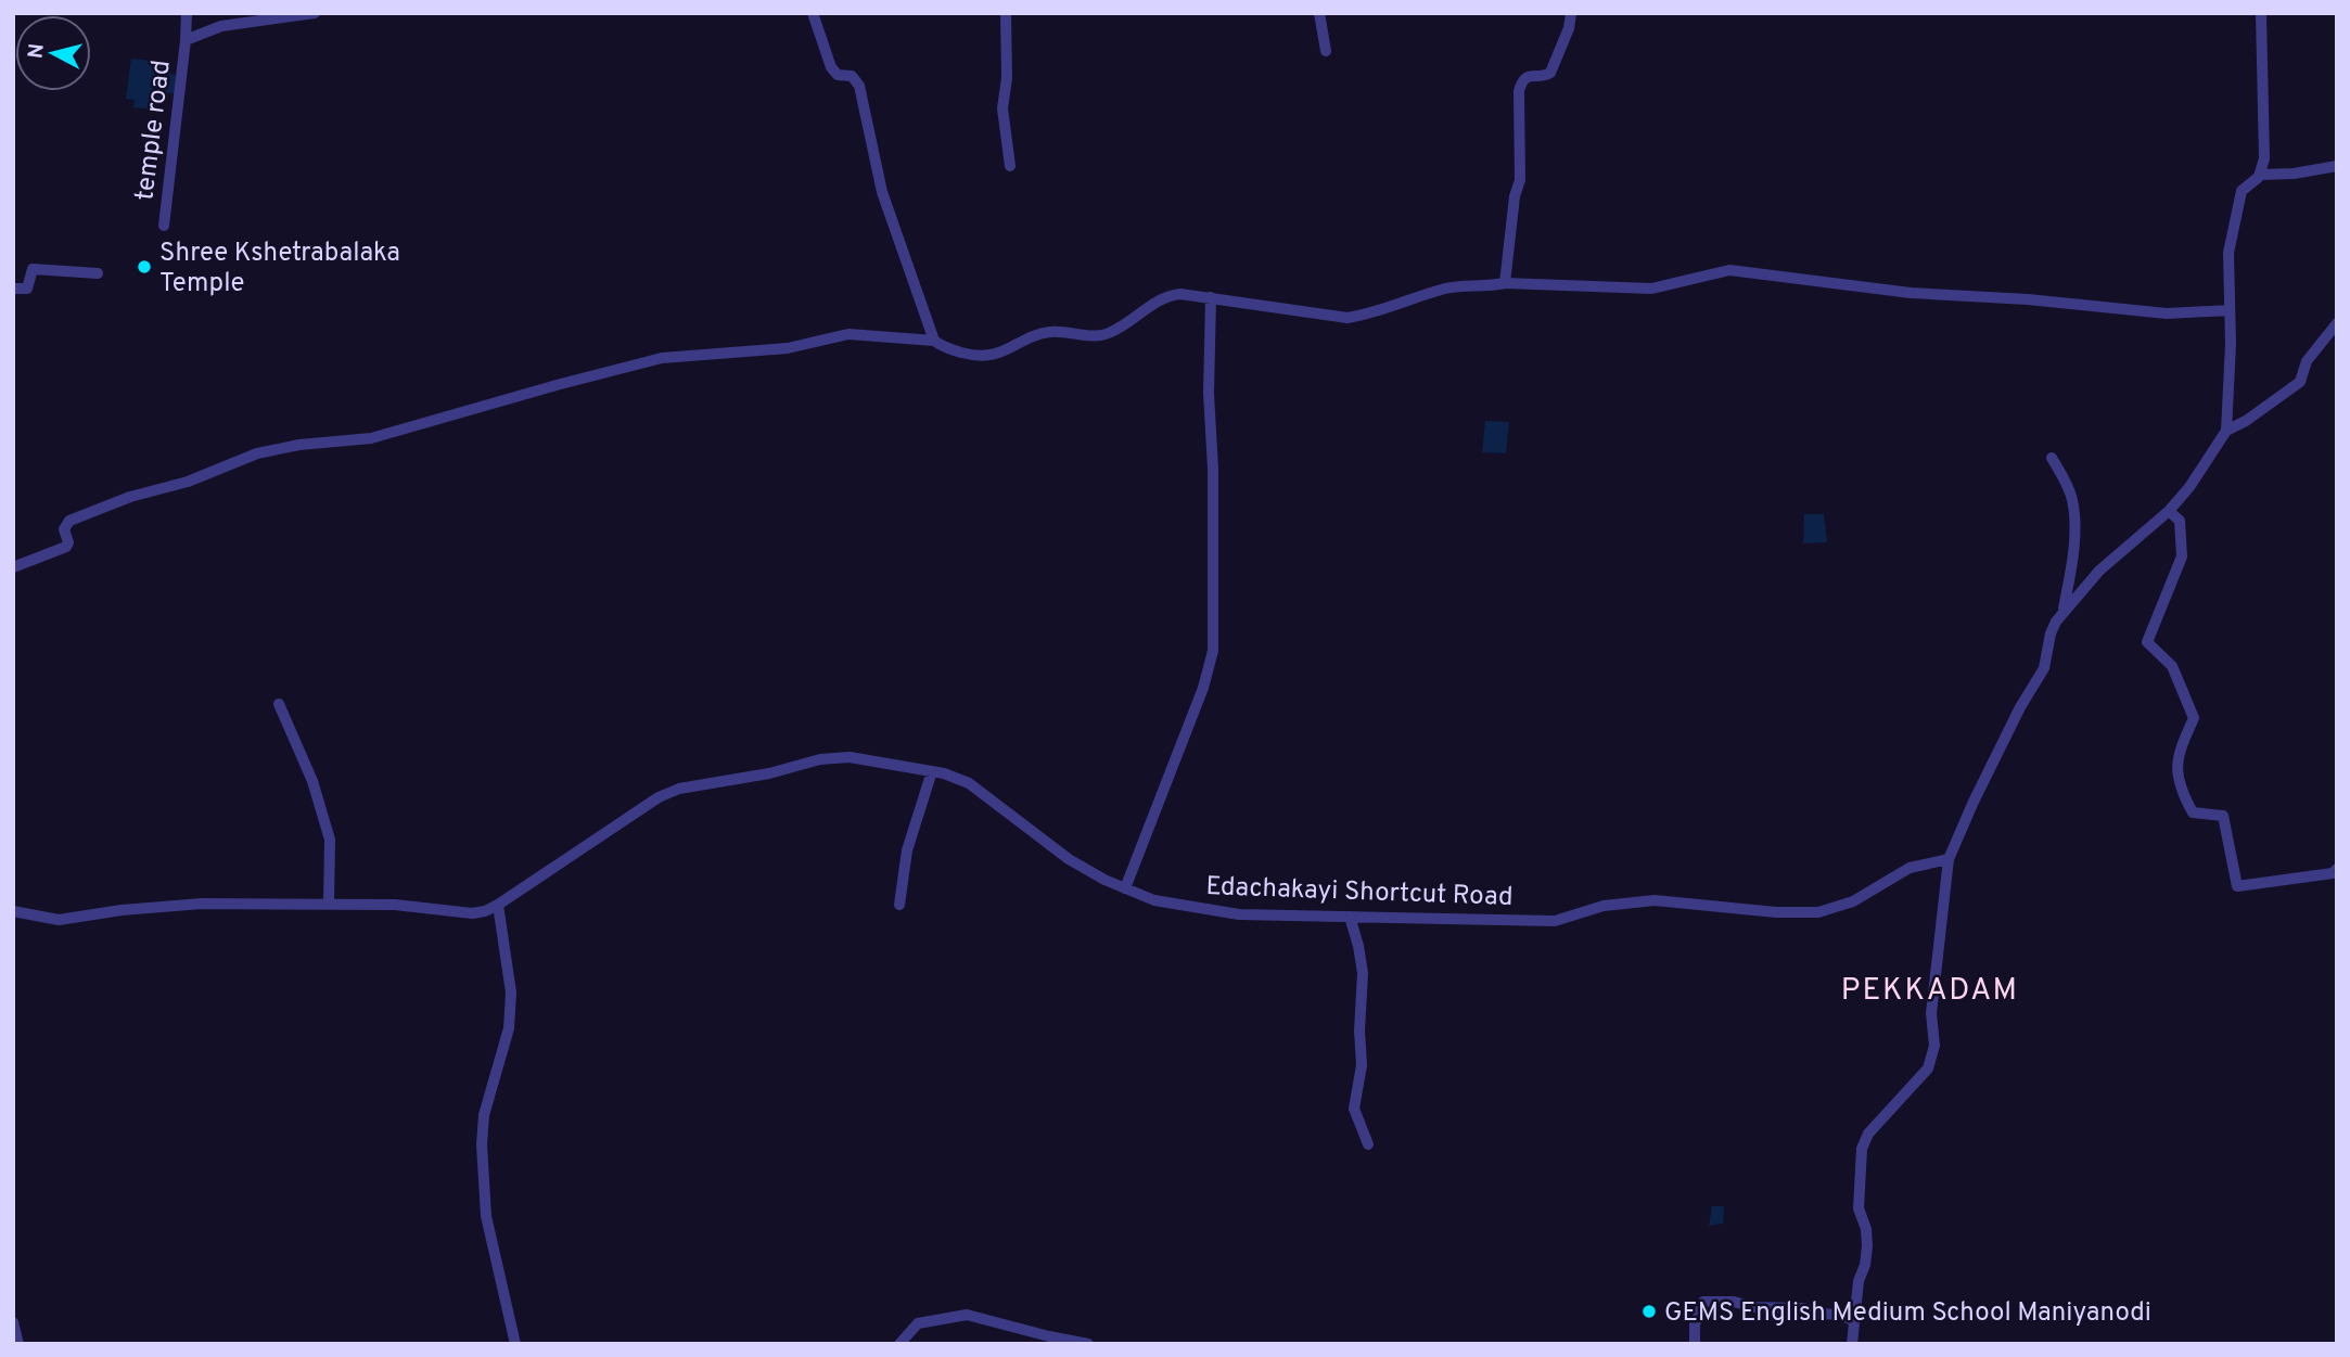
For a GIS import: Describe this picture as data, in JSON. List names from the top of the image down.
{
  "streets": {
    "street": ["temple road", "Edachakayi Shortcut Road"]
  },
  "districts": ["PEKKADAM"],
  "places": ["Shree Kshetrabalaka Temple", "GEMS English Medium School Maniyanodi"],
  "north": "left"
}
